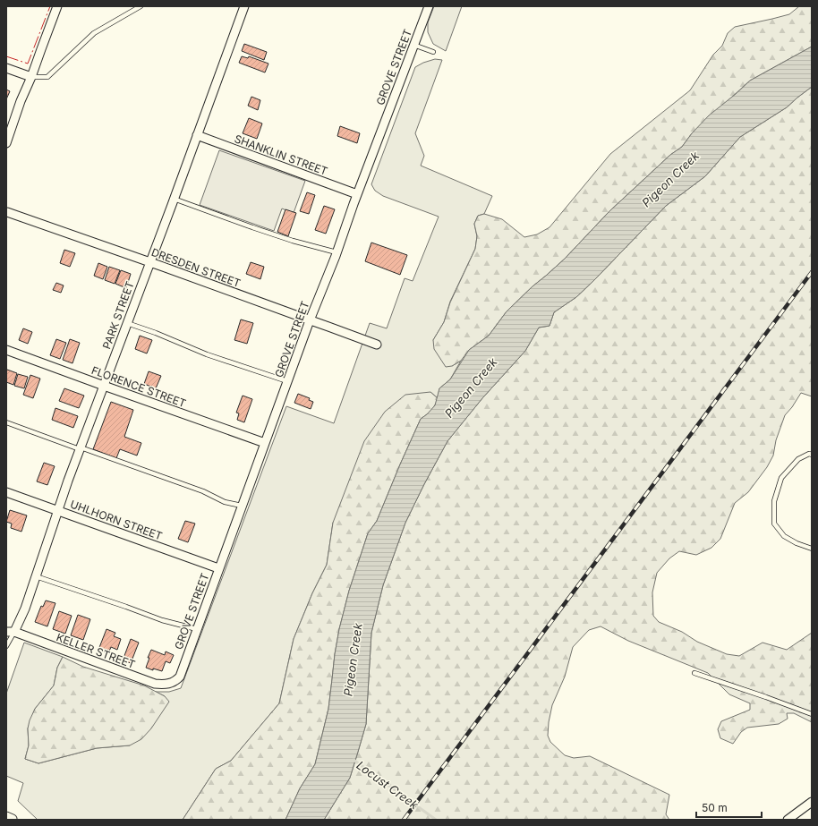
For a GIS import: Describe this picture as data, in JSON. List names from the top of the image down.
{
  "streets": {
    "street": [
      "GROVE STREET",
      "SHANKLIN STREET",
      "DRESDEN STREET",
      "PARK STREET",
      "FLORENCE STREET",
      "UHLHORN STREET",
      "KELLER STREET"
    ]
  },
  "crossings": [
    ["GROVE STREET", "SHANKLIN STREET"],
    ["GROVE STREET", "DRESDEN STREET"],
    ["GROVE STREET", "FLORENCE STREET"],
    ["GROVE STREET", "UHLHORN STREET"],
    ["GROVE STREET", "KELLER STREET"],
    ["SHANKLIN STREET", "PARK STREET"],
    ["DRESDEN STREET", "PARK STREET"],
    ["PARK STREET", "FLORENCE STREET"],
    ["PARK STREET", "UHLHORN STREET"],
    ["PARK STREET", "KELLER STREET"]
  ],
  "water": ["Pigeon Creek", "Locust Creek"],
  "scale_bar": "50 m"
}
